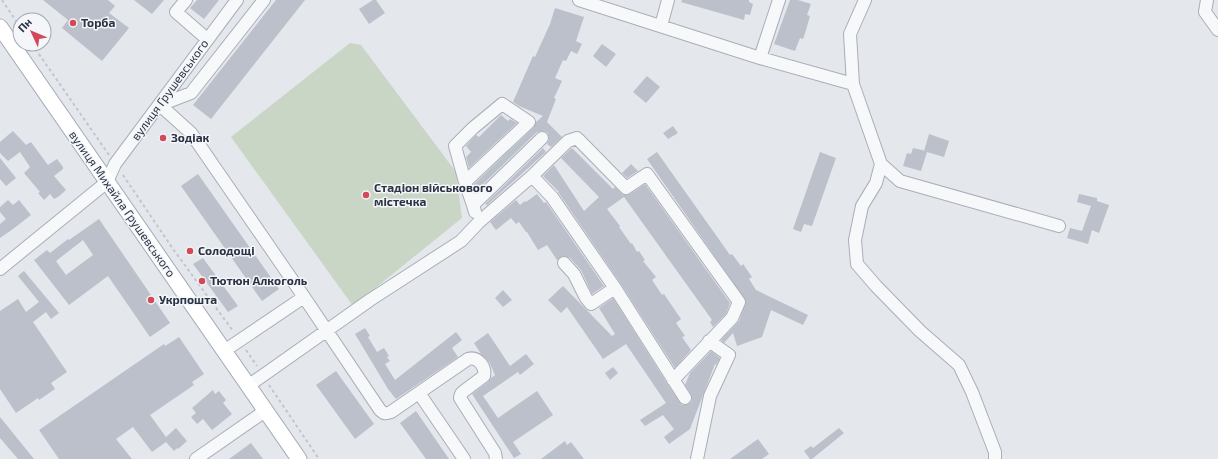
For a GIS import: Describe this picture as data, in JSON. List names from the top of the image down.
{
  "streets": {
    "main road": ["вулиця Михайла Грушевського"],
    "street": ["вулиця Грушевського"]
  },
  "crossings": [
    ["вулиця Грушевського", "вулиця Михайла Грушевського"]
  ],
  "places": [
    "Торба",
    "Зодіак",
    "Стадіон військового містечка",
    "Солодощі",
    "Тютюн Алкоголь",
    "Укрпошта"
  ],
  "north": "top left"
}
